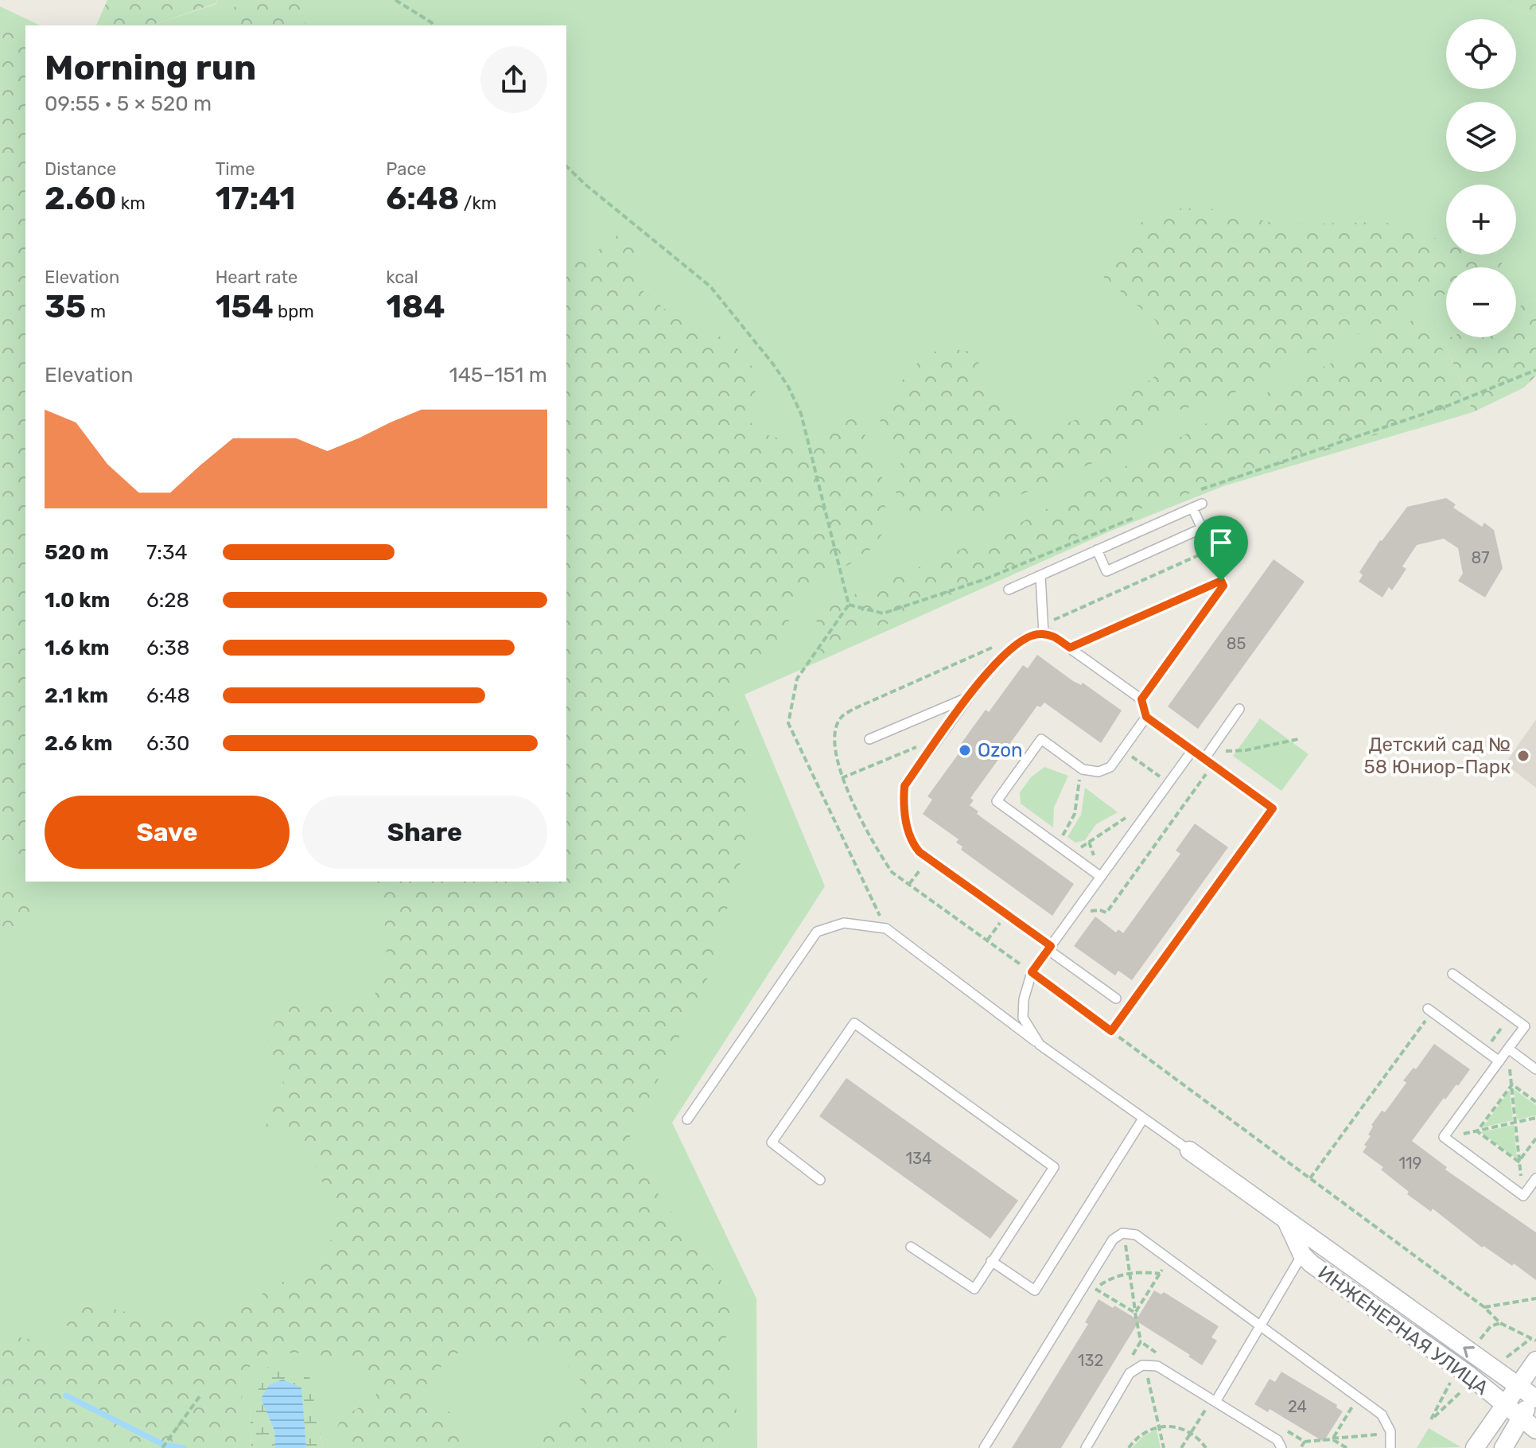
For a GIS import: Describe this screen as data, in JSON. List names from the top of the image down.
{
  "streets": {
    "street": ["ИНЖЕНЕРНАЯ УЛИЦА"]
  },
  "places": ["Ozon", "Детский сад № 58 Юниор-Парк"],
  "house_numbers": [
    "87",
    "85",
    "134",
    "119",
    "132",
    "24"
  ],
  "page": {
    "map_buttons": ["+", "−"],
    "heading": ["Morning run", "09:55 · 5 × 520 m"],
    "stats": [
      ["Distance", "2.60 km"],
      ["Time", "17:41"],
      ["Pace", "6:48 /km"],
      ["Elevation", "35 m"],
      ["Heart rate", "154 bpm"],
      ["kcal", "184"]
    ],
    "chart": ["Elevation", "145–151 m"],
    "list": [
      {
        "name": "520 m",
        "note": "7:34"
      },
      {
        "name": "1.0 km",
        "note": "6:28"
      },
      {
        "name": "1.6 km",
        "note": "6:38"
      },
      {
        "name": "2.1 km",
        "note": "6:48"
      },
      {
        "name": "2.6 km",
        "note": "6:30"
      }
    ],
    "buttons": ["Save", "Share"]
  }
}
